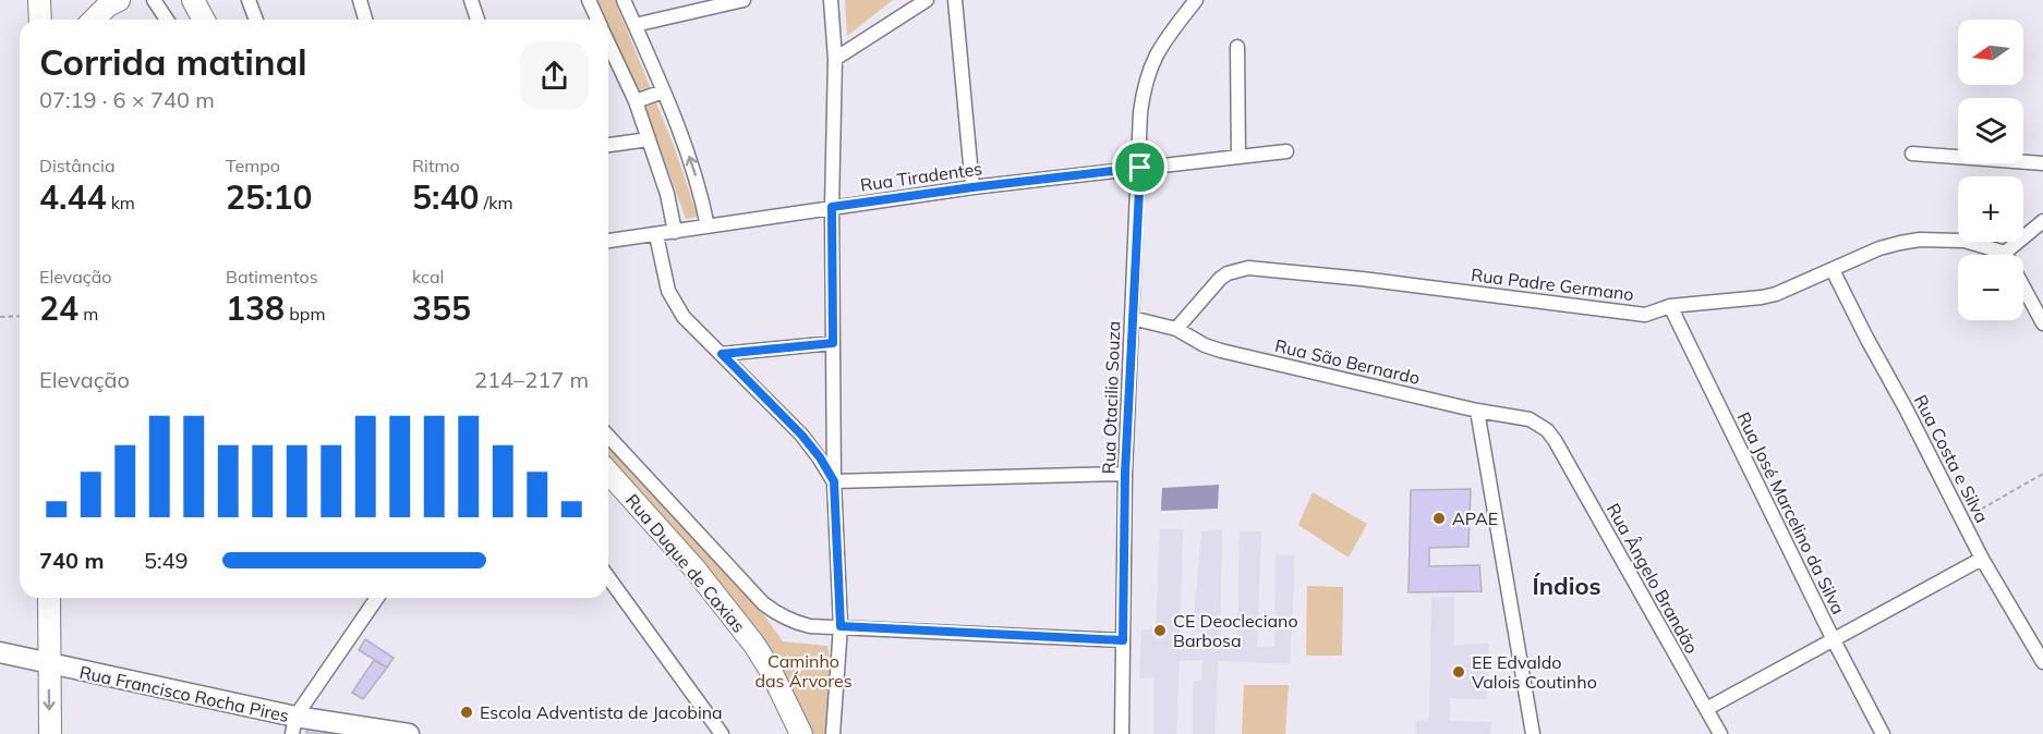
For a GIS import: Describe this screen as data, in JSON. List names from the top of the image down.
{
  "streets": {
    "main road": ["Rua Duque de Caxias"],
    "street": [
      "Rua Tiradentes",
      "Rua Padre Germano",
      "Rua São Bernardo",
      "Rua Otacilio Souza",
      "Rua Costa e Silva",
      "Rua José Marcelino da Silva",
      "Rua Ângelo Brandão",
      "Rua Francisco Rocha Pires"
    ]
  },
  "crossings": [
    ["Rua Tiradentes", "Rua Otacilio Souza"],
    ["Rua Padre Germano", "Rua São Bernardo"],
    ["Rua Padre Germano", "Rua Costa e Silva"],
    ["Rua Padre Germano", "Rua José Marcelino da Silva"],
    ["Rua São Bernardo", "Rua Otacilio Souza"],
    ["Rua São Bernardo", "Rua Ângelo Brandão"],
    ["Rua Otacilio Souza", "Rua Duque de Caxias"]
  ],
  "districts": ["Índios"],
  "parks": ["Caminho das Árvores"],
  "places": [
    "APAE",
    "CE Deocleciano Barbosa",
    "EE Edvaldo Valois Coutinho",
    "Escola Adventista de Jacobina"
  ],
  "north": "left",
  "page": {
    "map_buttons": ["+", "−"],
    "heading": ["Corrida matinal", "07:19 · 6 × 740 m"],
    "stats": [
      ["Distância", "4.44 km"],
      ["Tempo", "25:10"],
      ["Ritmo", "5:40 /km"],
      ["Elevação", "24 m"],
      ["Batimentos", "138 bpm"],
      ["kcal", "355"]
    ],
    "chart": ["Elevação", "214–217 m"],
    "list": [
      {
        "name": "740 m",
        "note": "5:49"
      }
    ]
  }
}
